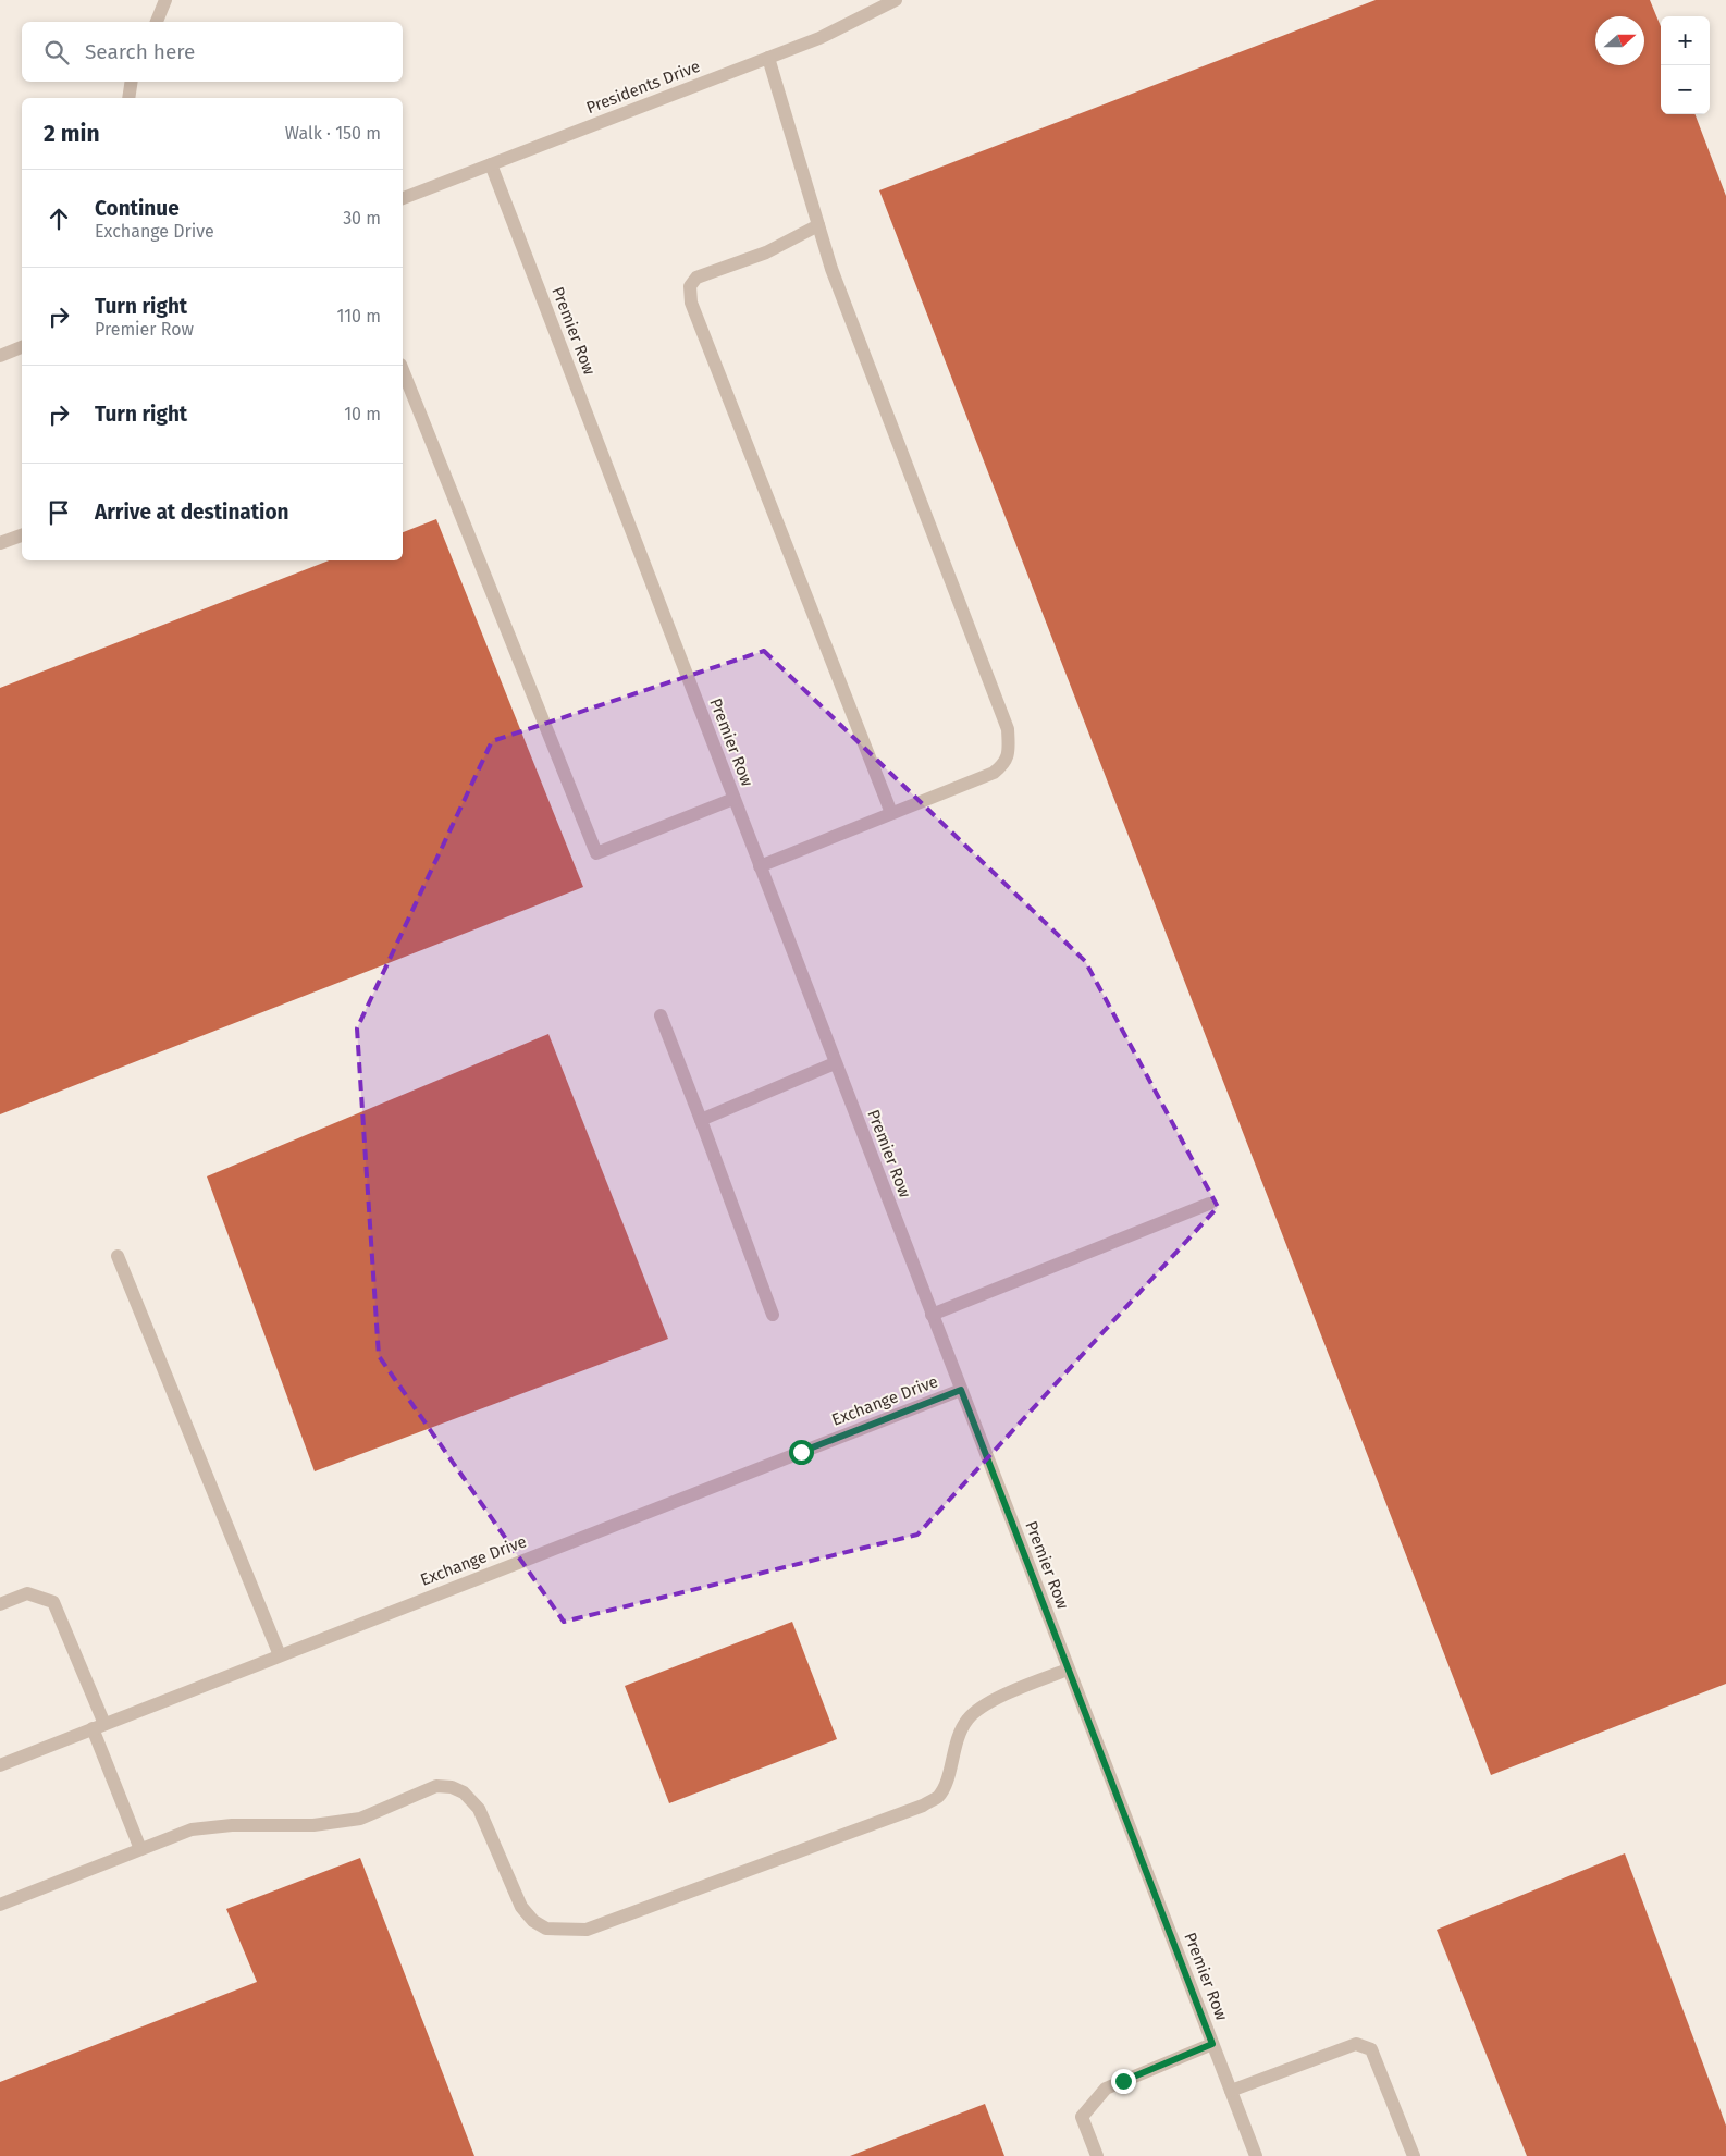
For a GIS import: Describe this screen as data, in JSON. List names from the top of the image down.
{
  "streets": {
    "street": ["Presidents Drive", "Premier Row", "Exchange Drive"]
  },
  "crossings": [
    ["Presidents Drive", "Premier Row"],
    ["Premier Row", "Exchange Drive"]
  ],
  "north": "right",
  "page": {
    "map_buttons": ["+", "−"],
    "search": "Search here",
    "heading": ["2 min", "Walk · 150 m"],
    "list": [
      ["Continue", "Exchange Drive", "30 m"],
      ["Turn right", "Premier Row", "110 m"],
      ["Turn right", "10 m"],
      "Arrive at destination"
    ]
  }
}
